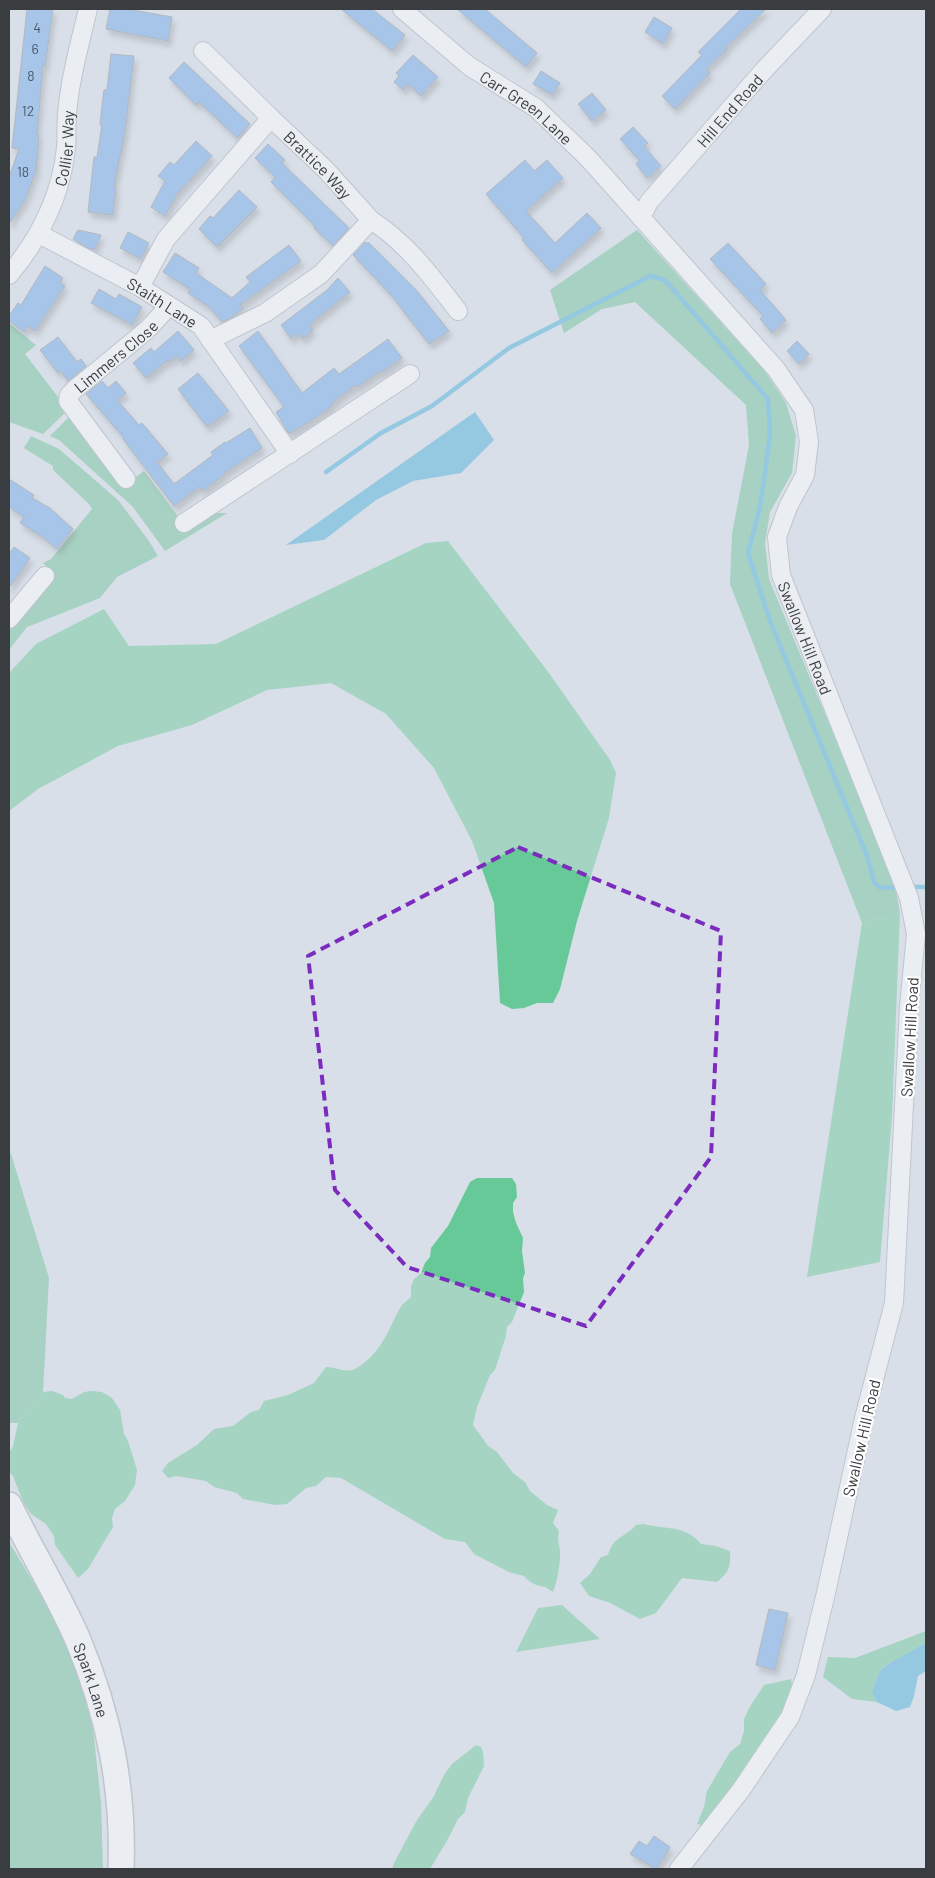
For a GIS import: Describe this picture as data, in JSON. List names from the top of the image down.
{
  "streets": {
    "main road": ["Spark Lane"],
    "street": [
      "Carr Green Lane",
      "Hill End Road",
      "Collier Way",
      "Brattice Way",
      "Staith Lane",
      "Limmers Close",
      "Swallow Hill Road"
    ]
  },
  "crossings": [
    ["Carr Green Lane", "Hill End Road"],
    ["Carr Green Lane", "Swallow Hill Road"],
    ["Hill End Road", "Swallow Hill Road"],
    ["Collier Way", "Staith Lane"],
    ["Brattice Way", "Staith Lane"],
    ["Staith Lane", "Limmers Close"]
  ],
  "house_numbers": [
    "4",
    "6",
    "8",
    "12",
    "18"
  ]
}
